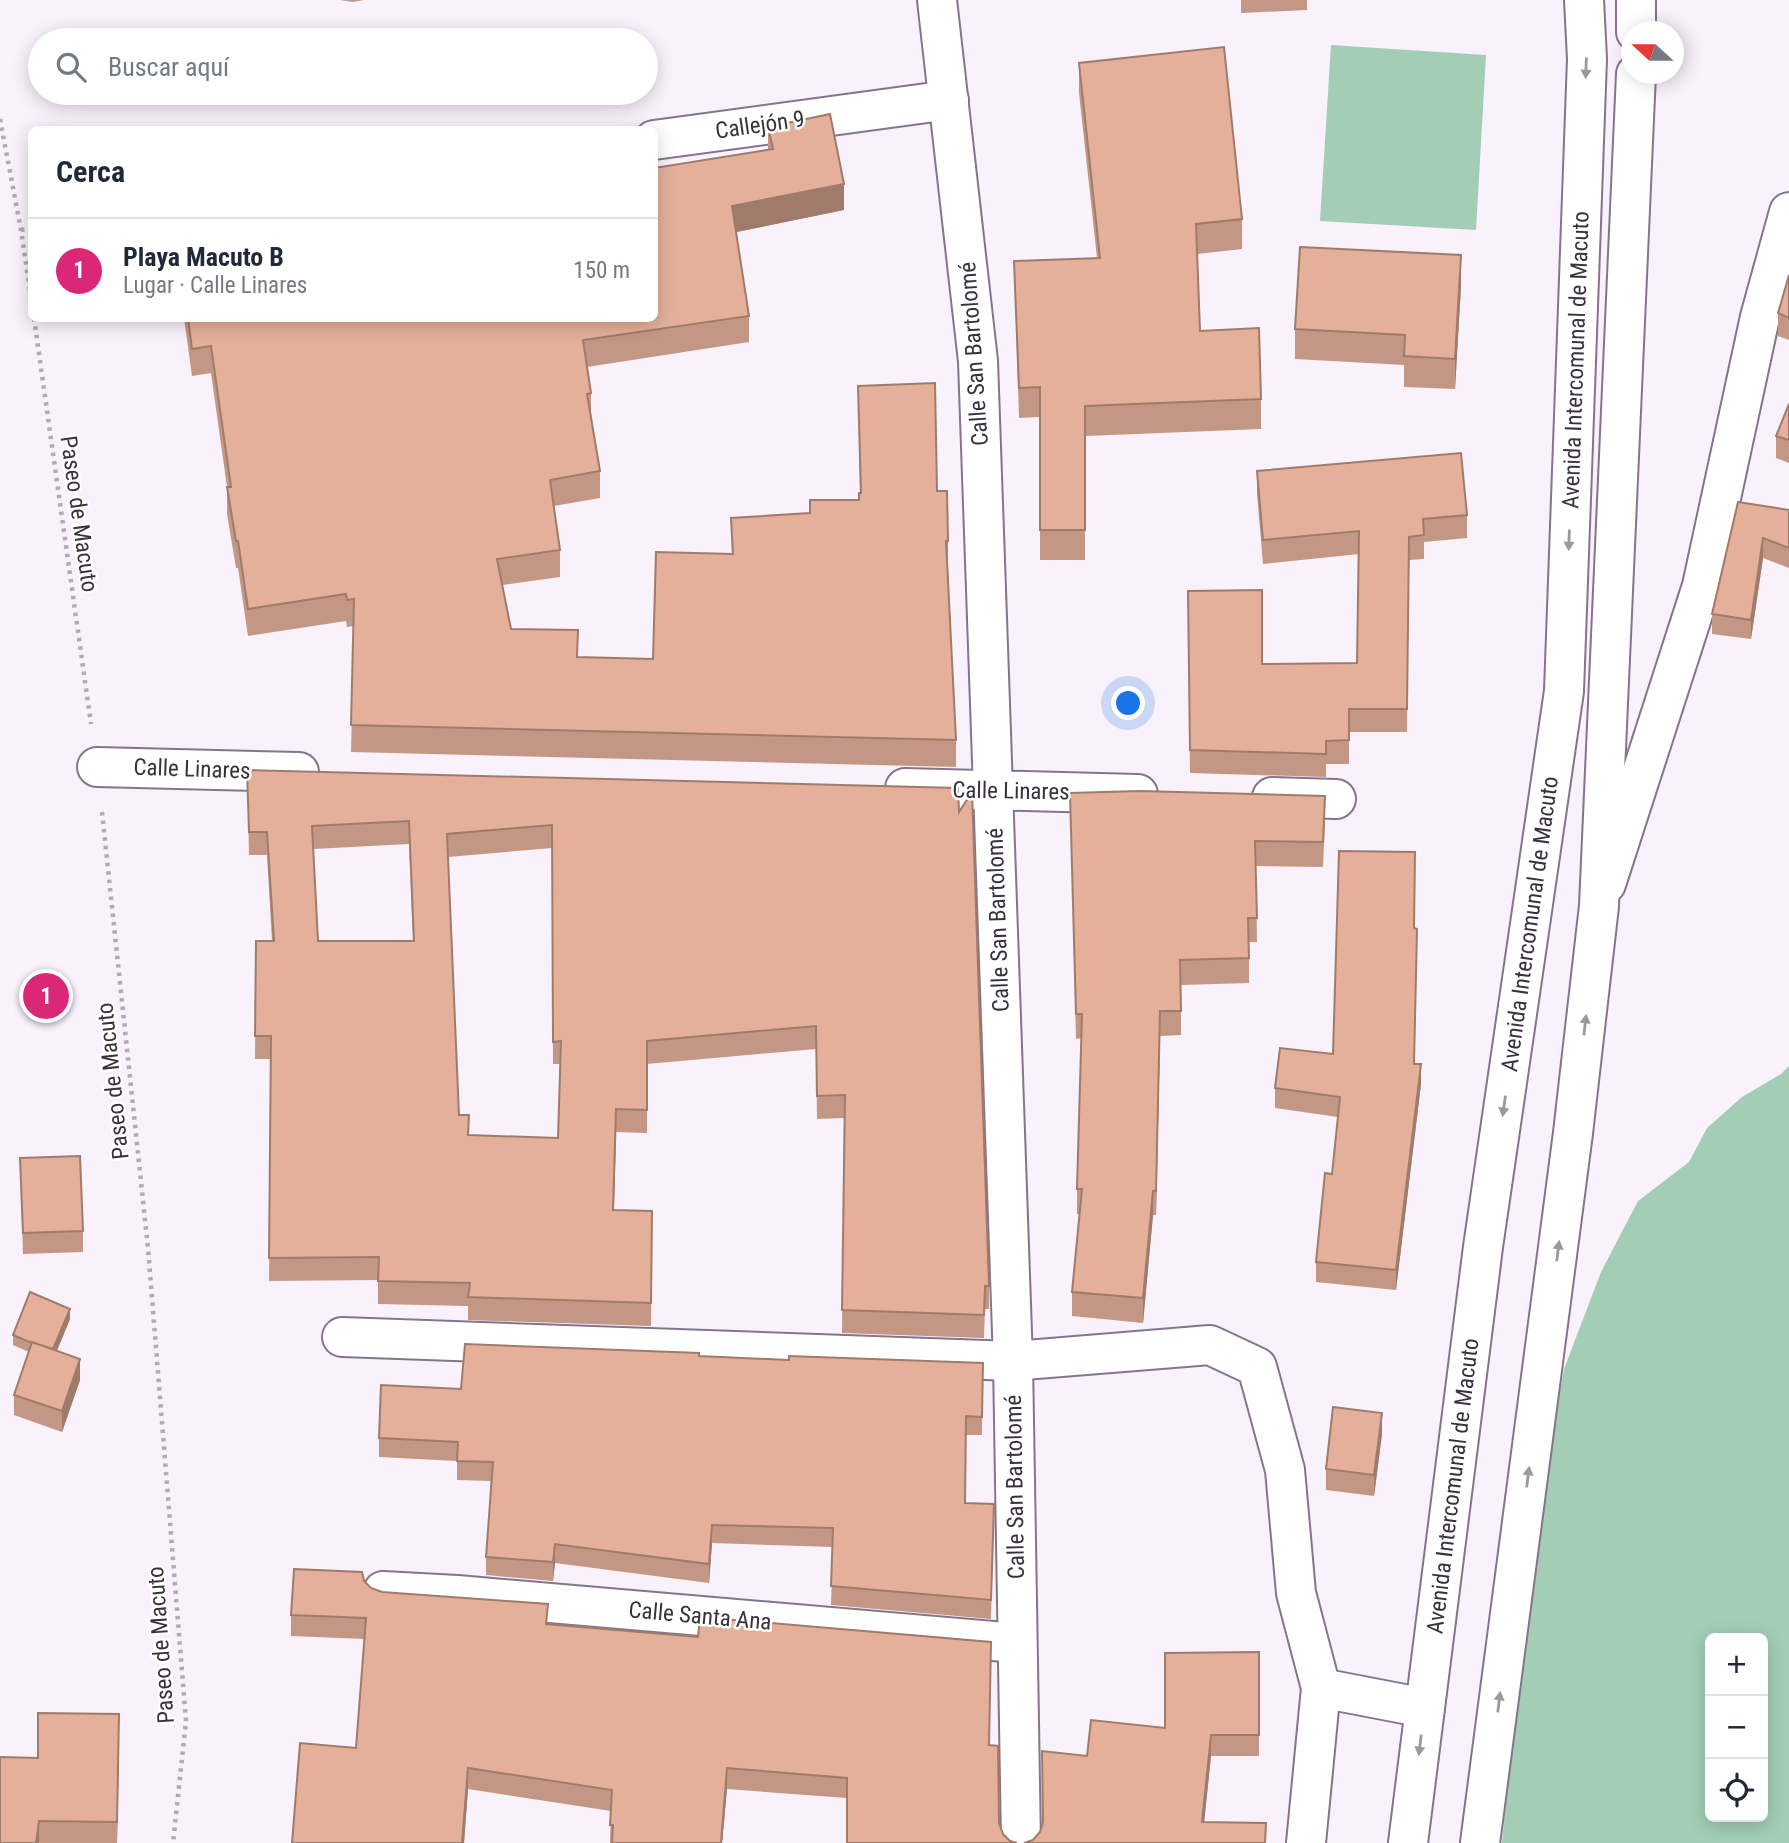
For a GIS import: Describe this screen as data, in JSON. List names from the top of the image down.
{
  "streets": {
    "street": [
      "Callejón 9",
      "Calle San Bartolomé",
      "Avenida Intercomunal de Macuto",
      "Calle Linares",
      "Calle Santa Ana"
    ],
    "path": ["Paseo de Macuto"]
  },
  "crossings": [
    ["Callejón 9", "Calle San Bartolomé"],
    ["Calle San Bartolomé", "Calle Linares"],
    ["Calle San Bartolomé", "Calle Santa Ana"],
    ["Paseo de Macuto", "Calle Linares"]
  ],
  "north": "left",
  "page": {
    "search": "Buscar aquí",
    "heading": "Cerca",
    "list": [
      {
        "mark": "1",
        "name": "Playa Macuto B",
        "note": "Lugar · Calle Linares",
        "value": "150 m"
      }
    ],
    "pins": "1",
    "map_buttons": ["+", "−"]
  }
}
